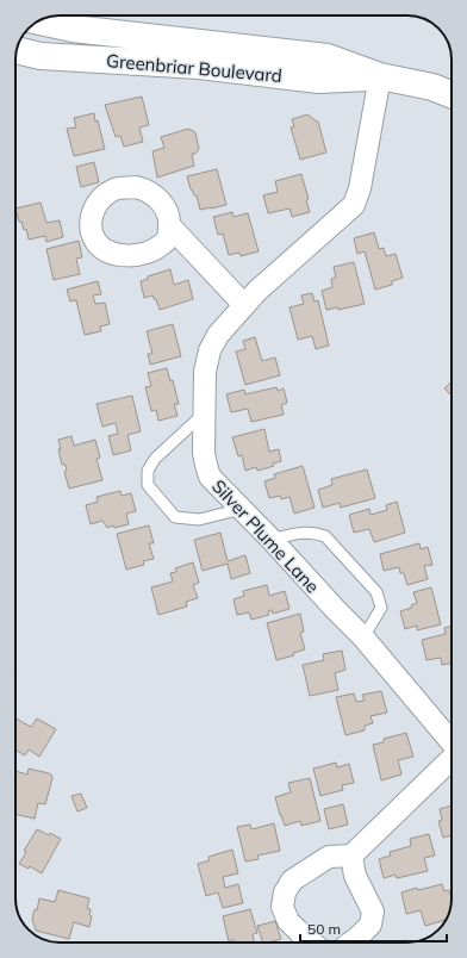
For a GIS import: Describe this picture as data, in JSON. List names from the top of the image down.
{
  "streets": {
    "street": ["Greenbriar Boulevard", "Silver Plume Lane"]
  },
  "crossings": [
    ["Greenbriar Boulevard", "Silver Plume Lane"]
  ],
  "scale_bar": "50 m"
}
